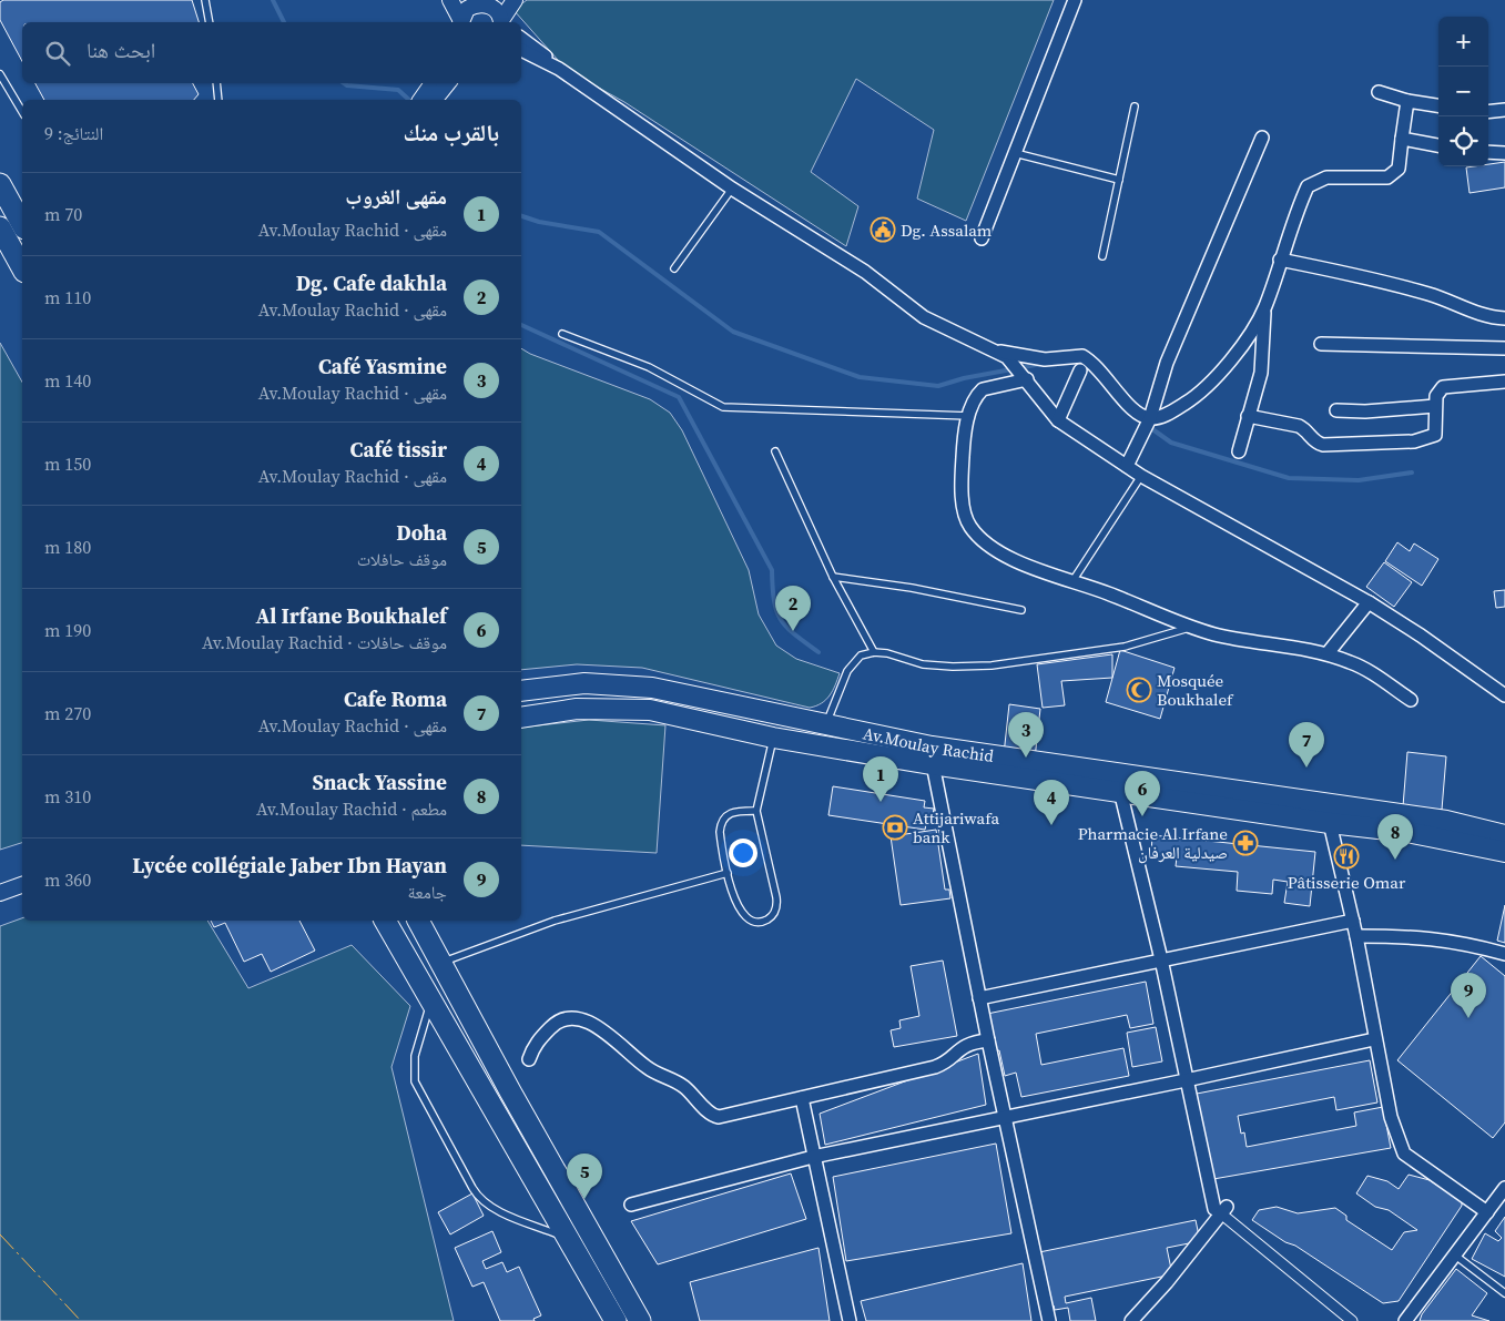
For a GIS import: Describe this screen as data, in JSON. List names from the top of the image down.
{
  "streets": {
    "main road": ["Av.Moulay Rachid"]
  },
  "places": {
    "public building": ["Dg. Assalam"],
    "mosque": ["Mosquée Boukhalef"],
    "bank": ["Attijariwafa bank"],
    "pharmacy": ["Pharmacie Al Irfane صيدلية العرفان"],
    "restaurant": ["Pâtisserie Omar"]
  },
  "page": {
    "map_buttons": ["+", "−"],
    "search": "ابحث هنا",
    "heading": ["بالقرب منك", "النتائج: 9"],
    "list": [
      {
        "mark": "1",
        "name": "مقهى الغروب",
        "note": "مقهى · Av.Moulay Rachid",
        "value": "70 m"
      },
      {
        "mark": "2",
        "name": "Dg. Cafe dakhla",
        "note": "مقهى · Av.Moulay Rachid",
        "value": "110 m"
      },
      {
        "mark": "3",
        "name": "Café Yasmine",
        "note": "مقهى · Av.Moulay Rachid",
        "value": "140 m"
      },
      {
        "mark": "4",
        "name": "Café tissir",
        "note": "مقهى · Av.Moulay Rachid",
        "value": "150 m"
      },
      {
        "mark": "5",
        "name": "Doha",
        "note": "موقف حافلات",
        "value": "180 m"
      },
      {
        "mark": "6",
        "name": "Al Irfane Boukhalef",
        "note": "موقف حافلات · Av.Moulay Rachid",
        "value": "190 m"
      },
      {
        "mark": "7",
        "name": "Cafe Roma",
        "note": "مقهى · Av.Moulay Rachid",
        "value": "270 m"
      },
      {
        "mark": "8",
        "name": "Snack Yassine",
        "note": "مطعم · Av.Moulay Rachid",
        "value": "310 m"
      },
      {
        "mark": "9",
        "name": "Lycée collégiale Jaber Ibn Hayan",
        "note": "جامعة",
        "value": "360 m"
      }
    ],
    "pins": [
      "2",
      "3",
      "7",
      "1",
      "6",
      "4",
      "8",
      "9",
      "5"
    ]
  }
}
